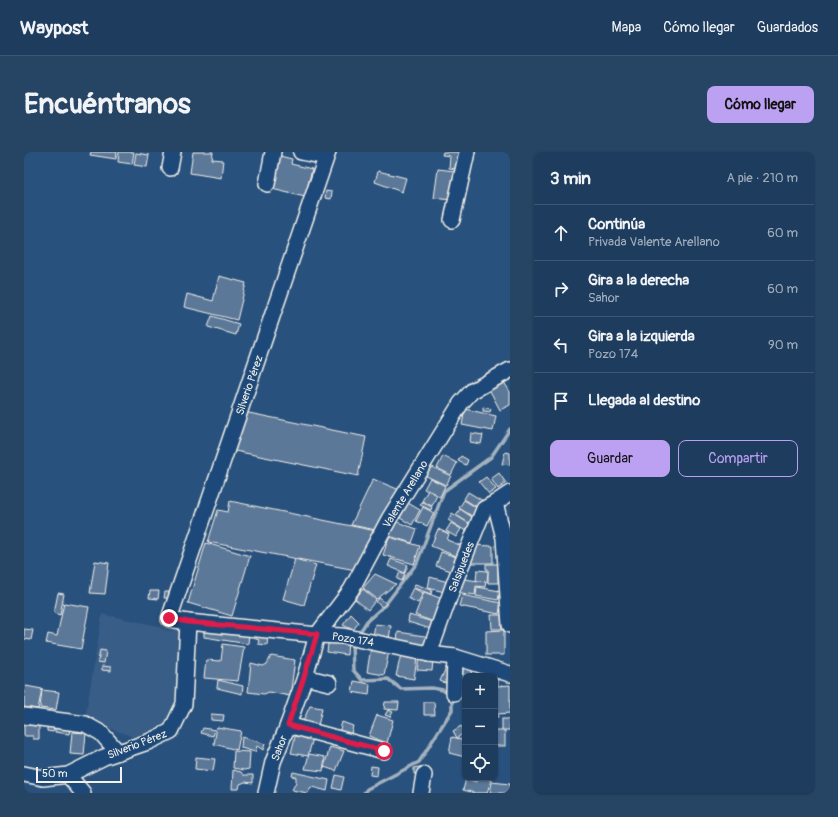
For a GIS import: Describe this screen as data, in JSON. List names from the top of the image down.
{
  "streets": {
    "street": [
      "Silverio Pérez",
      "Valente Arellano",
      "Salsipuedes",
      "Pozo 174",
      "Sahor"
    ]
  },
  "crossings": [
    ["Silverio Pérez", "Pozo 174"],
    ["Valente Arellano", "Pozo 174"],
    ["Valente Arellano", "Sahor"],
    ["Salsipuedes", "Pozo 174"],
    ["Pozo 174", "Sahor"]
  ],
  "scale_bar": "50 m",
  "page": {
    "header": "Waypost",
    "nav": ["Mapa", "Cómo llegar", "Guardados"],
    "buttons": [
      "Cómo llegar",
      ["Guardar", "Compartir"]
    ],
    "title": "Encuéntranos",
    "heading": ["3 min", "A pie · 210 m"],
    "list": [
      ["Continúa", "Privada Valente Arellano", "60 m"],
      ["Gira a la derecha", "Sahor", "60 m"],
      ["Gira a la izquierda", "Pozo 174", "90 m"],
      "Llegada al destino"
    ],
    "map_buttons": ["+", "−"],
    "scale": "50 m"
  }
}
